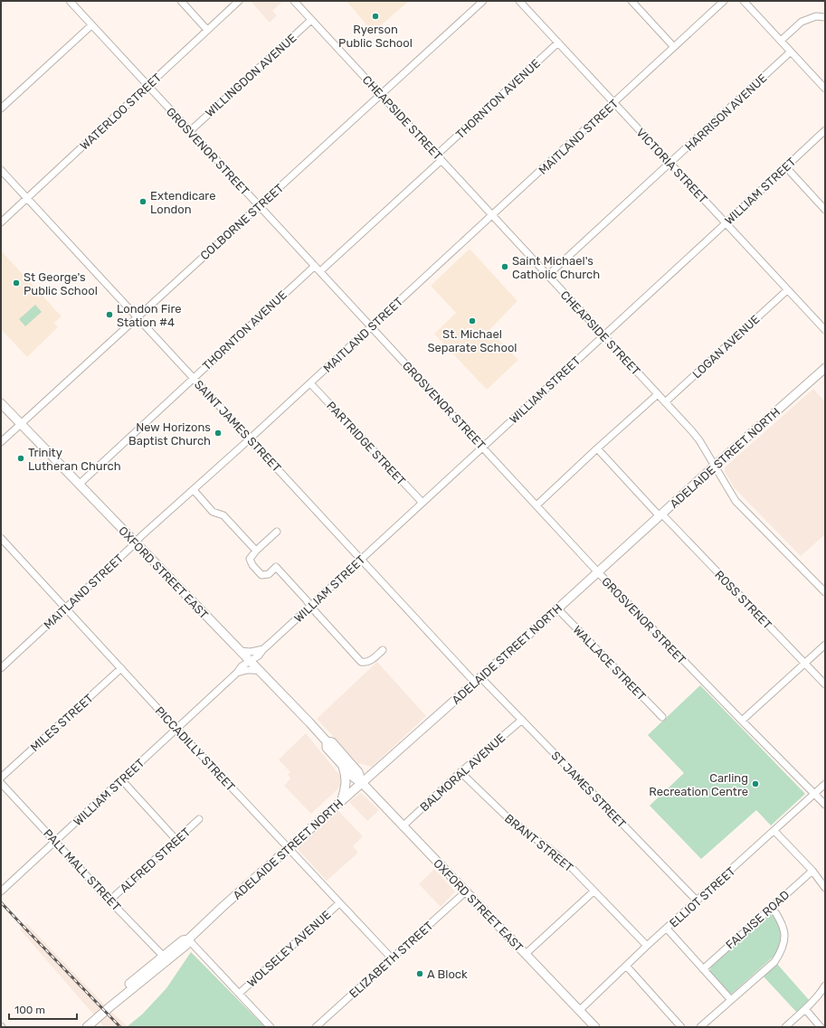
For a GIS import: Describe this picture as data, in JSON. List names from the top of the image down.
{
  "streets": {
    "main road": ["ADELAIDE STREET NORTH", "OXFORD STREET EAST"],
    "street": [
      "WILLINGDON AVENUE",
      "THORNTON AVENUE",
      "WATERLOO STREET",
      "HARRISON AVENUE",
      "CHEAPSIDE STREET",
      "MAITLAND STREET",
      "GROSVENOR STREET",
      "VICTORIA STREET",
      "WILLIAM STREET",
      "COLBORNE STREET",
      "LOGAN AVENUE",
      "SAINT JAMES STREET",
      "PARTRIDGE STREET",
      "ROSS STREET",
      "WALLACE STREET",
      "MILES STREET",
      "PICCADILLY STREET",
      "BALMORAL AVENUE",
      "ST JAMES STREET",
      "BRANT STREET",
      "ALFRED STREET",
      "PALL MALL STREET",
      "ELLIOT STREET",
      "FALAISE ROAD",
      "WOLSELEY AVENUE",
      "ELIZABETH STREET"
    ]
  },
  "crossings": [
    ["WILLINGDON AVENUE", "CHEAPSIDE STREET"],
    ["WILLINGDON AVENUE", "GROSVENOR STREET"],
    ["THORNTON AVENUE", "CHEAPSIDE STREET"],
    ["THORNTON AVENUE", "GROSVENOR STREET"],
    ["THORNTON AVENUE", "VICTORIA STREET"],
    ["THORNTON AVENUE", "SAINT JAMES STREET"],
    ["THORNTON AVENUE", "OXFORD STREET EAST"],
    ["WATERLOO STREET", "GROSVENOR STREET"],
    ["WATERLOO STREET", "SAINT JAMES STREET"],
    ["HARRISON AVENUE", "CHEAPSIDE STREET"],
    ["HARRISON AVENUE", "VICTORIA STREET"],
    ["CHEAPSIDE STREET", "MAITLAND STREET"],
    ["CHEAPSIDE STREET", "WILLIAM STREET"],
    ["CHEAPSIDE STREET", "COLBORNE STREET"],
    ["CHEAPSIDE STREET", "LOGAN AVENUE"],
    ["CHEAPSIDE STREET", "ADELAIDE STREET NORTH"],
    ["MAITLAND STREET", "GROSVENOR STREET"],
    ["MAITLAND STREET", "VICTORIA STREET"],
    ["MAITLAND STREET", "SAINT JAMES STREET"],
    ["MAITLAND STREET", "PARTRIDGE STREET"],
    ["MAITLAND STREET", "OXFORD STREET EAST"],
    ["MAITLAND STREET", "PICCADILLY STREET"],
    ["GROSVENOR STREET", "WILLIAM STREET"],
    ["GROSVENOR STREET", "COLBORNE STREET"],
    ["GROSVENOR STREET", "ADELAIDE STREET NORTH"],
    ["GROSVENOR STREET", "ELLIOT STREET"],
    ["VICTORIA STREET", "WILLIAM STREET"],
    ["VICTORIA STREET", "LOGAN AVENUE"],
    ["WILLIAM STREET", "SAINT JAMES STREET"],
    ["WILLIAM STREET", "PARTRIDGE STREET"],
    ["WILLIAM STREET", "OXFORD STREET EAST"],
    ["WILLIAM STREET", "PICCADILLY STREET"],
    ["WILLIAM STREET", "PALL MALL STREET"],
    ["COLBORNE STREET", "SAINT JAMES STREET"],
    ["COLBORNE STREET", "OXFORD STREET EAST"],
    ["SAINT JAMES STREET", "ADELAIDE STREET NORTH"],
    ["SAINT JAMES STREET", "ST JAMES STREET"],
    ["ADELAIDE STREET NORTH", "OXFORD STREET EAST"],
    ["ADELAIDE STREET NORTH", "ROSS STREET"],
    ["ADELAIDE STREET NORTH", "WALLACE STREET"],
    ["ADELAIDE STREET NORTH", "PICCADILLY STREET"],
    ["ADELAIDE STREET NORTH", "ST JAMES STREET"],
    ["ADELAIDE STREET NORTH", "PALL MALL STREET"],
    ["OXFORD STREET EAST", "BALMORAL AVENUE"],
    ["OXFORD STREET EAST", "ELLIOT STREET"],
    ["OXFORD STREET EAST", "ELIZABETH STREET"],
    ["MILES STREET", "PICCADILLY STREET"],
    ["PICCADILLY STREET", "WOLSELEY AVENUE"],
    ["PICCADILLY STREET", "ELIZABETH STREET"],
    ["BALMORAL AVENUE", "ST JAMES STREET"],
    ["BALMORAL AVENUE", "BRANT STREET"],
    ["ST JAMES STREET", "ELLIOT STREET"],
    ["BRANT STREET", "ELLIOT STREET"],
    ["ALFRED STREET", "PALL MALL STREET"]
  ],
  "places": [
    "Ryerson Public School",
    "Extendicare London",
    "Saint Michael's Catholic Church",
    "St George's Public School",
    "London Fire Station #4",
    "St. Michael Separate School",
    "New Horizons Baptist Church",
    "Trinity Lutheran Church",
    "Carling Recreation Centre",
    "A Block"
  ],
  "scale_bar": "100 m"
}
